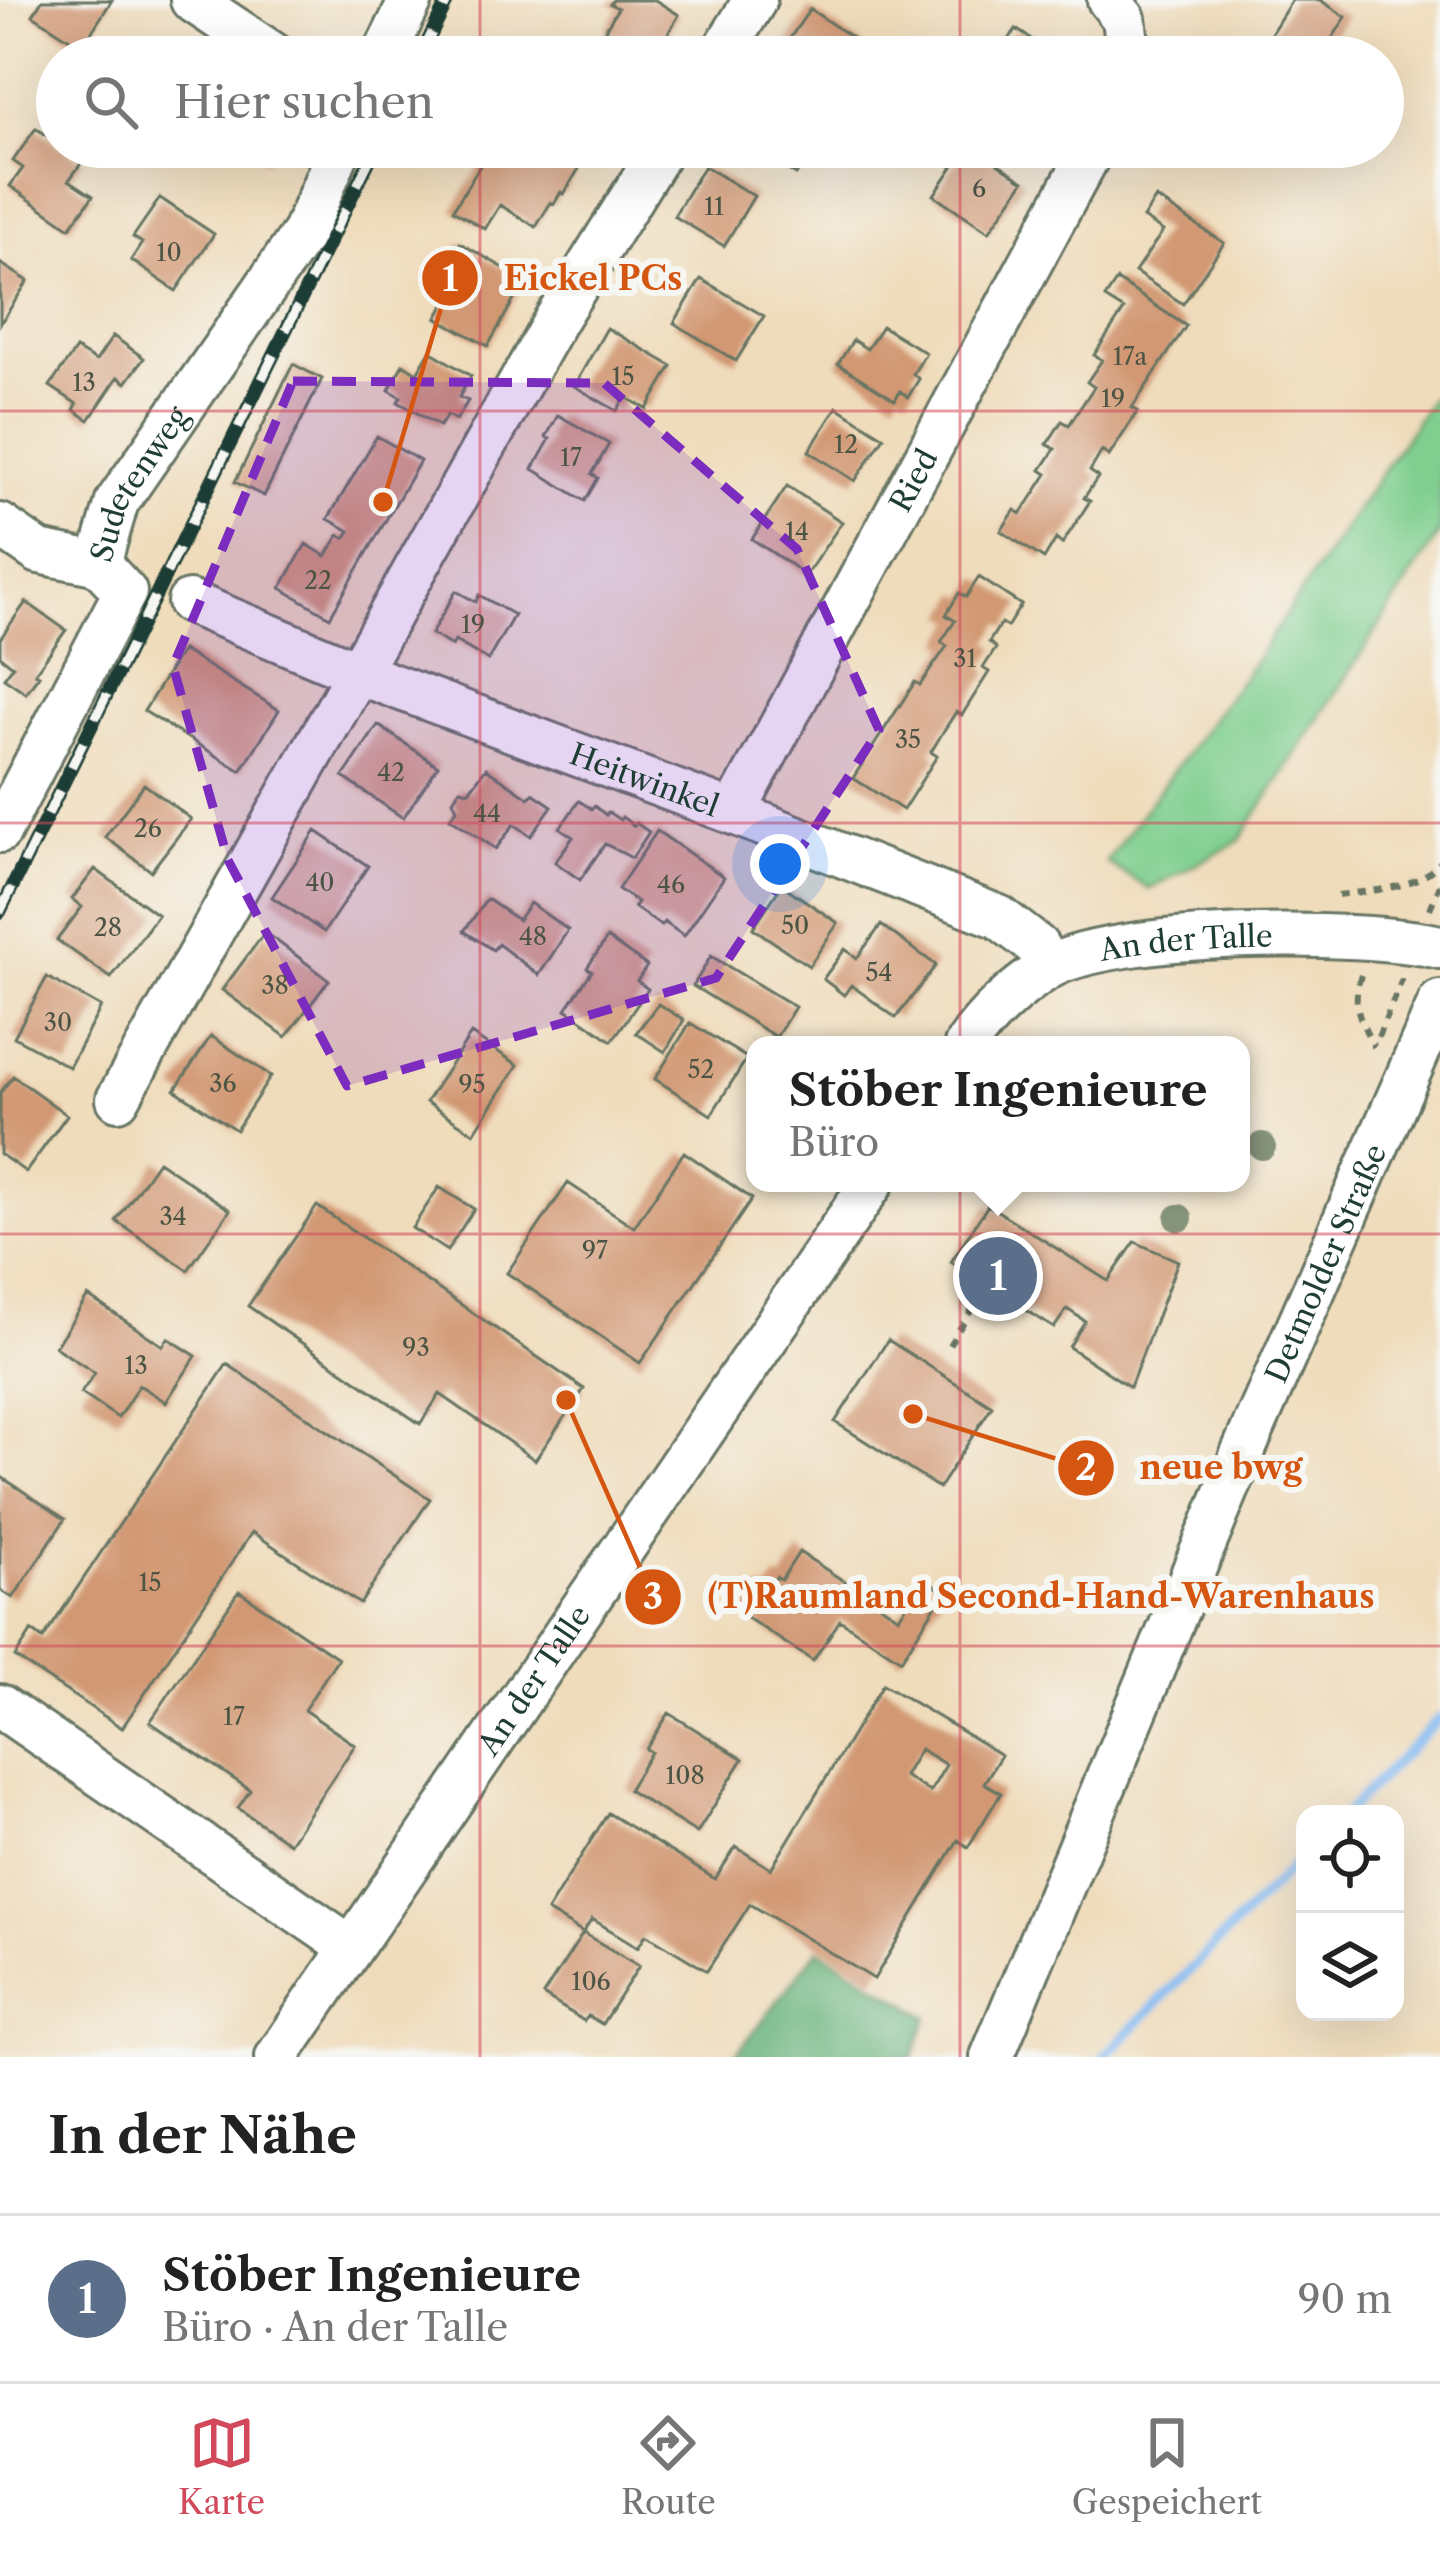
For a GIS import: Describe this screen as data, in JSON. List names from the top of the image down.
{
  "streets": {
    "street": [
      "Ried",
      "Sudetenweg",
      "Heitwinkel",
      "An der Talle",
      "Detmolder Straße"
    ]
  },
  "crossings": [
    ["Ried", "Heitwinkel"],
    ["Heitwinkel", "An der Talle"]
  ],
  "places": ["Eickel PCs", "(T)Raumland Second-Hand-Warenhaus", "neue bwg"],
  "house_numbers": [
    "6",
    "11",
    "10",
    "17a",
    "15",
    "13",
    "19",
    "12",
    "17",
    "14",
    "22",
    "19",
    "31",
    "35",
    "42",
    "44",
    "26",
    "40",
    "46",
    "50",
    "28",
    "48",
    "54",
    "38",
    "30",
    "52",
    "36",
    "95",
    "34",
    "97",
    "93",
    "13",
    "15",
    "17",
    "108",
    "106"
  ],
  "page": {
    "search": "Hier suchen",
    "popup": ["Stöber Ingenieure", "Büro"],
    "pins": "1",
    "heading": "In der Nähe",
    "list": [
      {
        "mark": "1",
        "name": "Stöber Ingenieure",
        "note": "Büro · An der Talle",
        "value": "90 m"
      }
    ],
    "nav": ["Karte", "Route", "Gespeichert"]
  }
}
